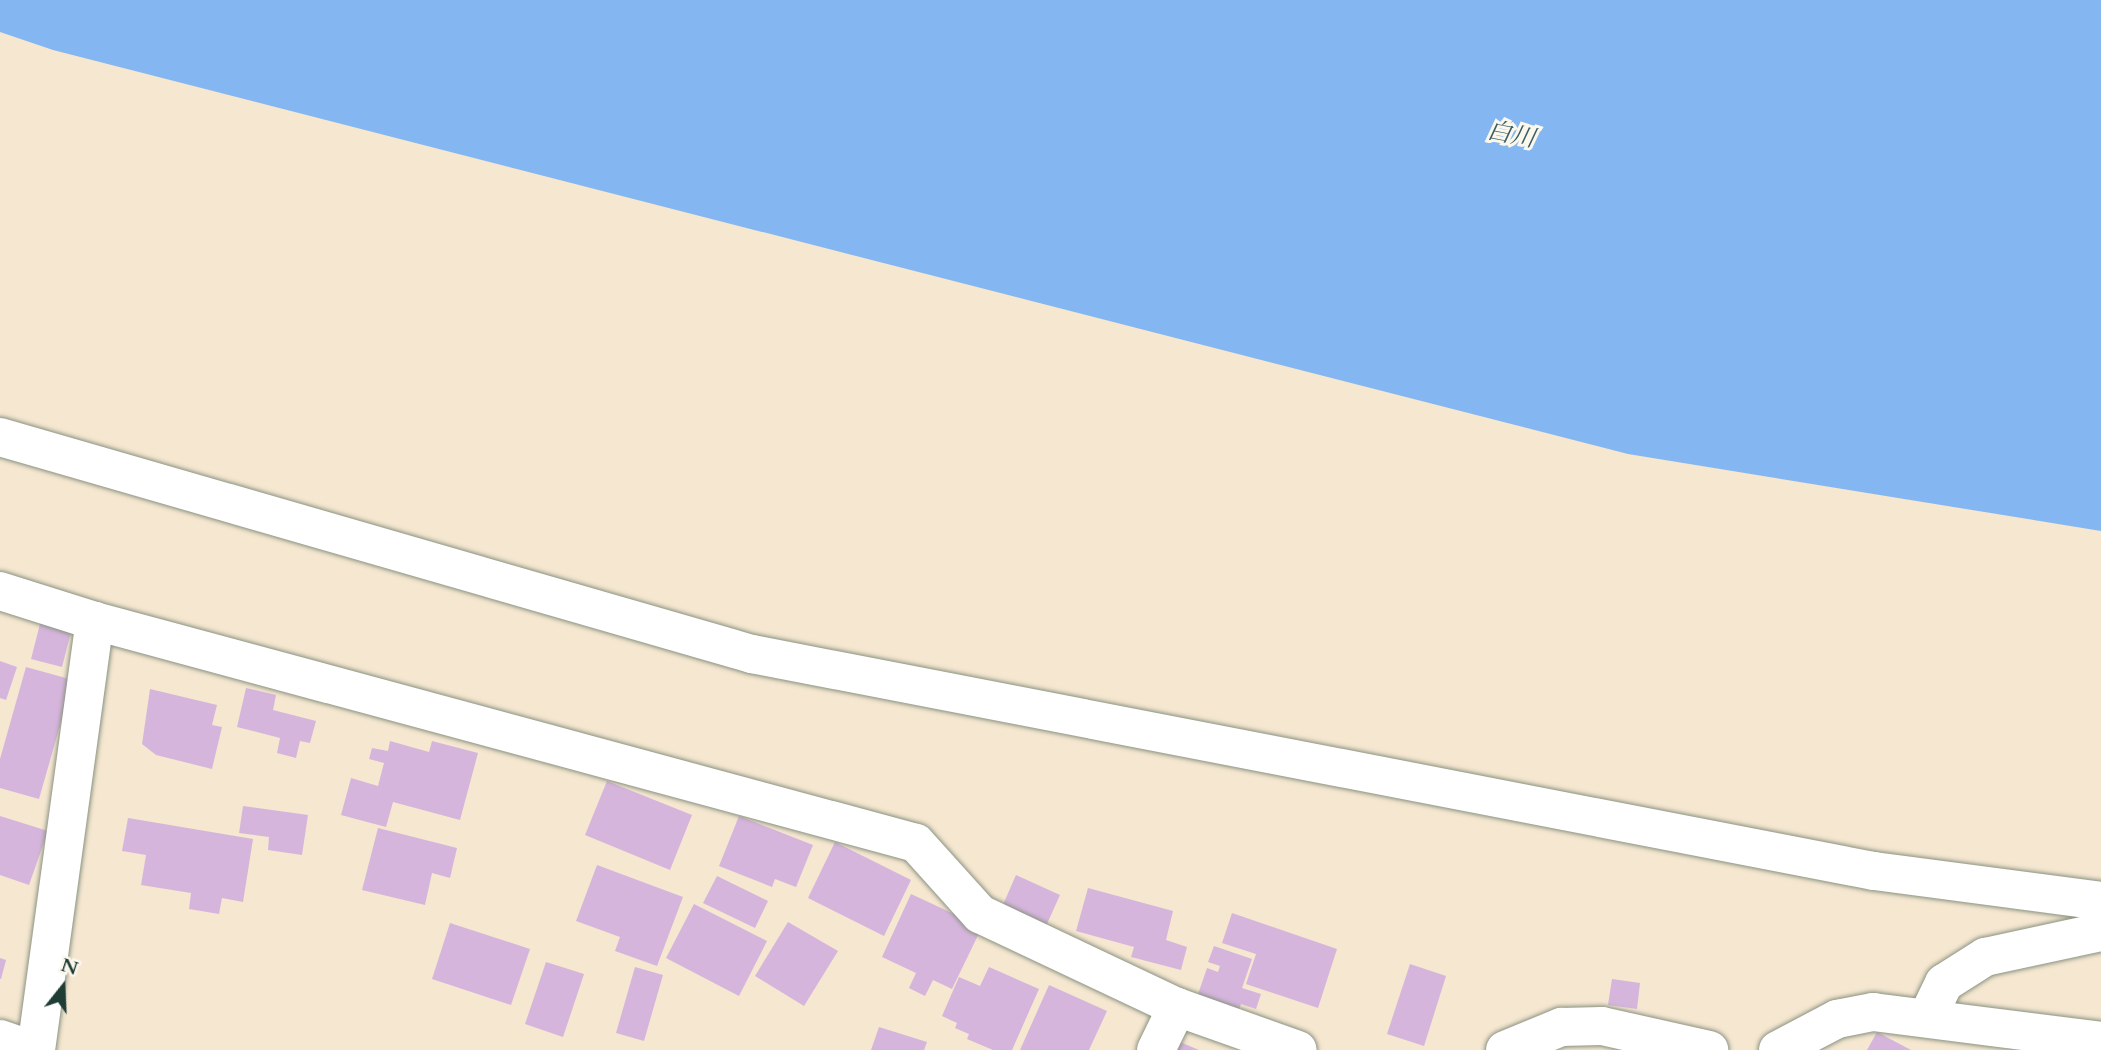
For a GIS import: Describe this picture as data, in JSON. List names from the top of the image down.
{
  "water": ["白川"],
  "north": "top"
}
